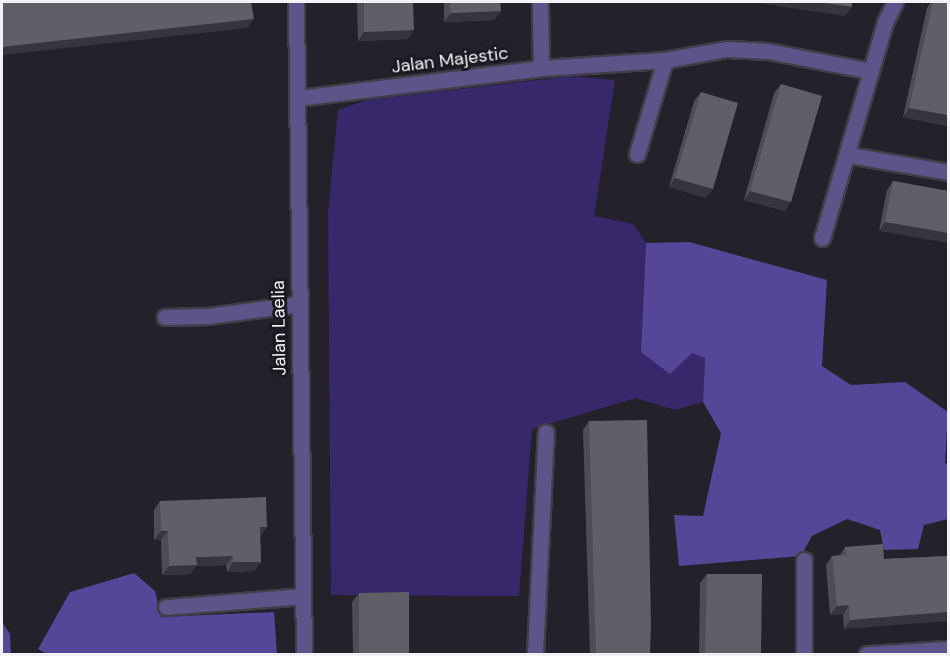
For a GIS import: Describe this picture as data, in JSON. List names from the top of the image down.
{
  "streets": {
    "street": ["Jalan Majestic", "Jalan Laelia"]
  },
  "crossings": [
    ["Jalan Majestic", "Jalan Laelia"]
  ]
}
